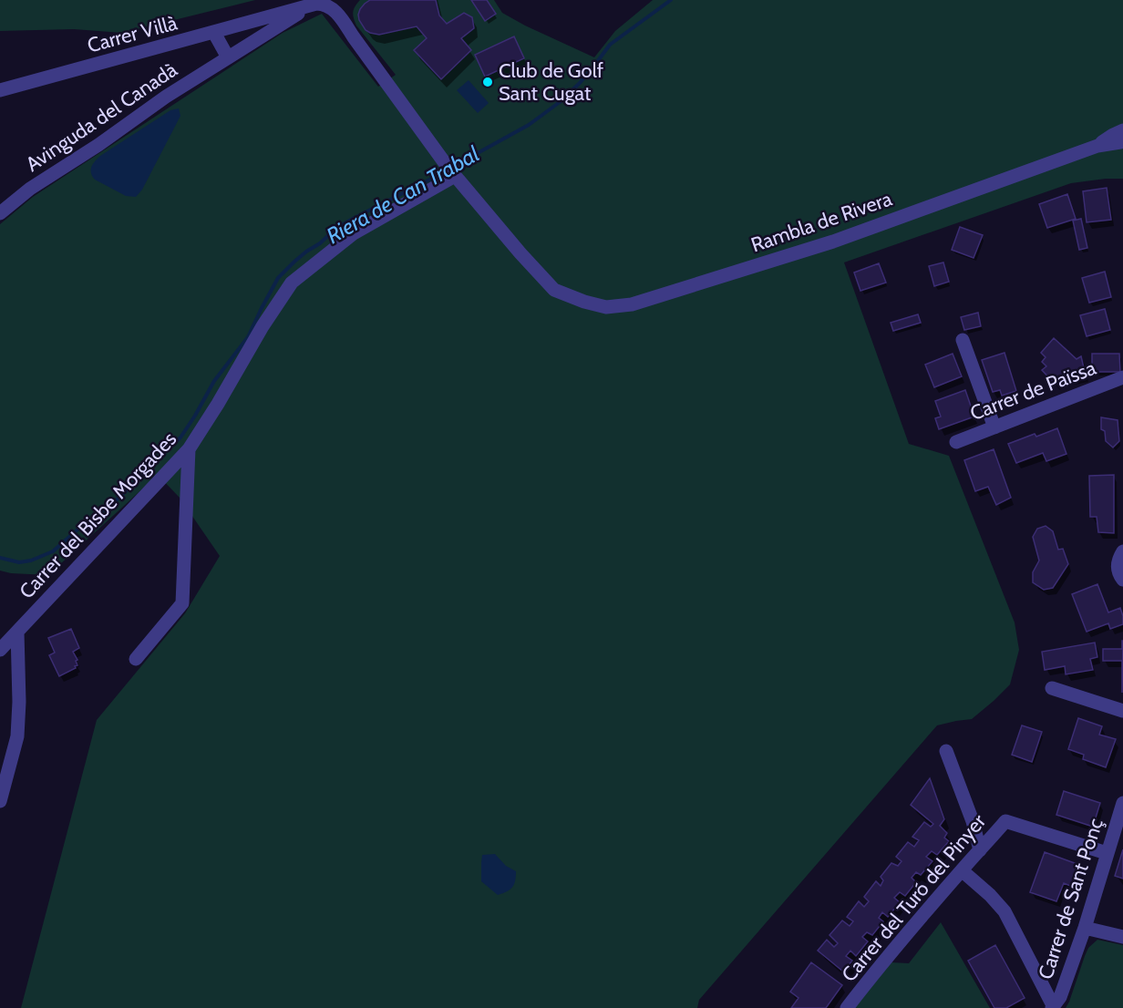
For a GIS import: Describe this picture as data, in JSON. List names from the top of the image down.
{
  "streets": {
    "street": [
      "Carrer Villà",
      "Avinguda del Canadà",
      "Rambla de Rivera",
      "Carrer de Païssa",
      "Carrer del Bisbe Morgades",
      "Carrer del Turó del Pinyer",
      "Carrer de Sant Ponç"
    ]
  },
  "crossings": [
    ["Carrer Villà", "Avinguda del Canadà"],
    ["Rambla de Rivera", "Carrer del Bisbe Morgades"],
    ["Carrer del Turó del Pinyer", "Carrer de Sant Ponç"]
  ],
  "water": ["Riera de Can Trabal"],
  "places": ["Club de Golf Sant Cugat"]
}
